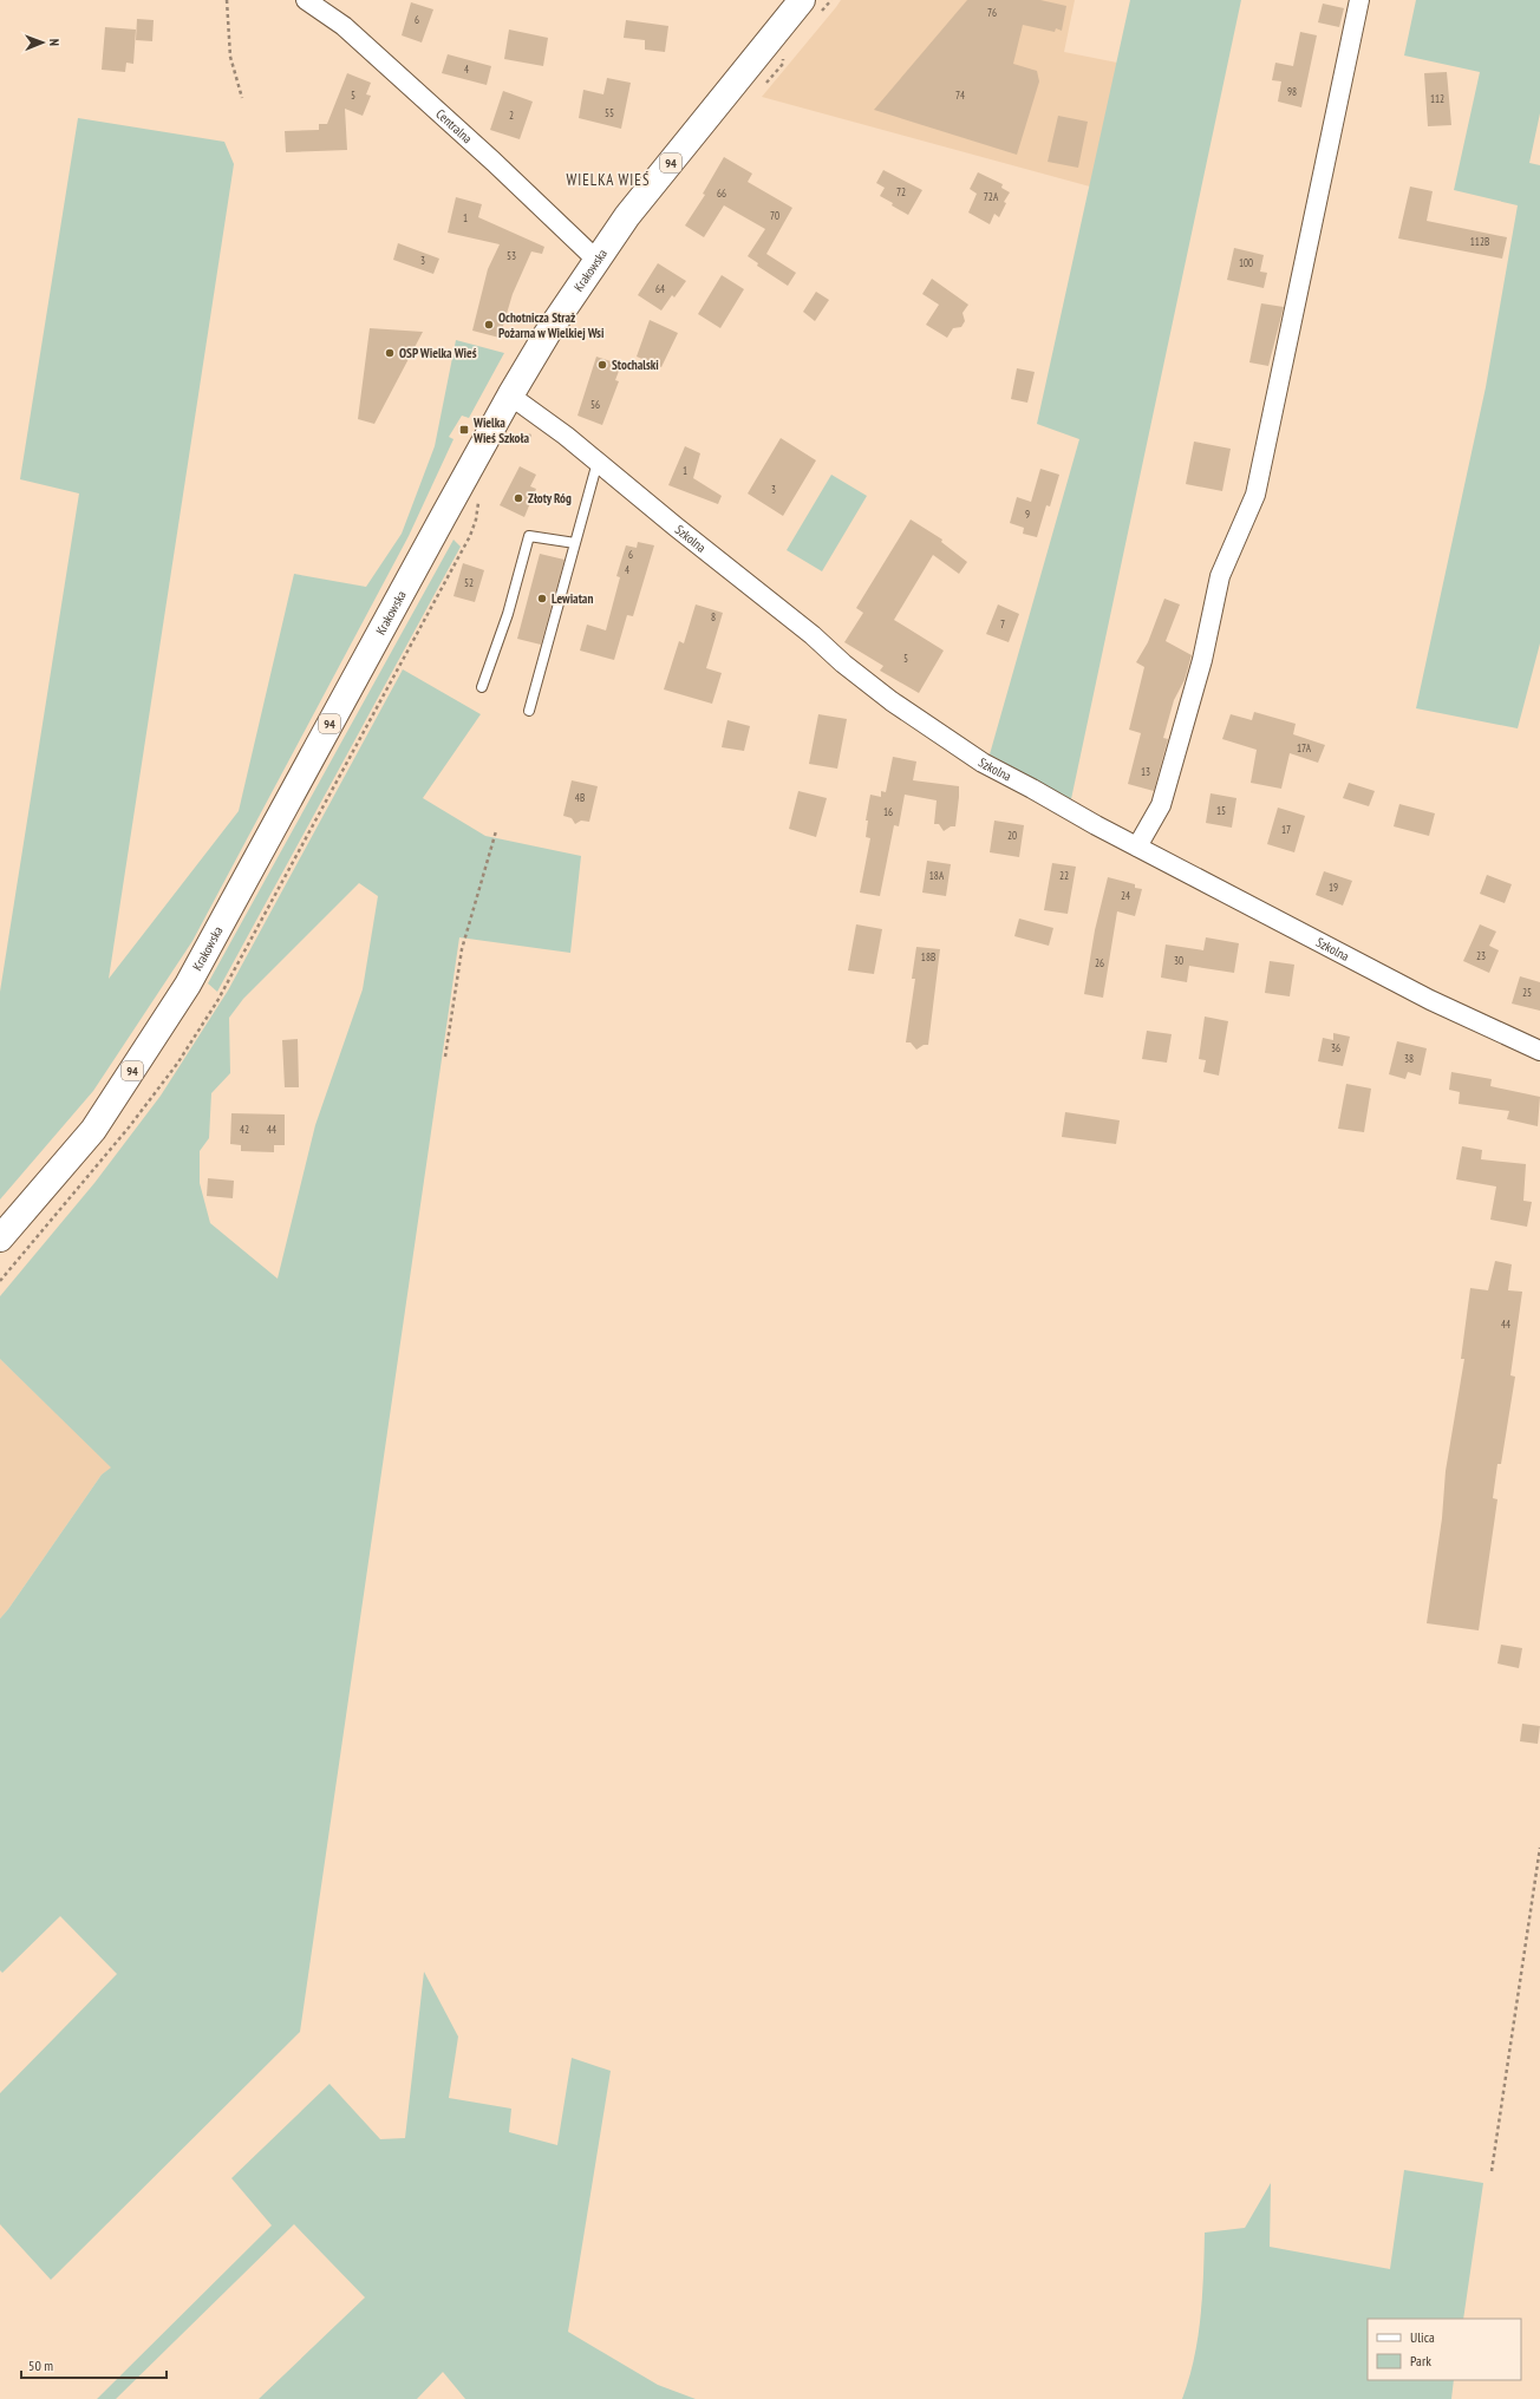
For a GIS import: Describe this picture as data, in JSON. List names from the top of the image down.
{
  "streets": {
    "main road": ["94", "Krakowska"],
    "street": ["Centralna", "Szkolna"]
  },
  "crossings": [
    ["Centralna", "Krakowska"],
    ["Krakowska", "Szkolna"]
  ],
  "districts": ["WIELKA WIEŚ"],
  "places": {
    "other": [
      "Ochotnicza Straż Pożarna w Wielkiej Wsi",
      "OSP Wielka Wieś",
      "Stochalski",
      "Złoty Róg",
      "Lewiatan"
    ],
    "transit": ["Wielka Wieś Szkoła"]
  },
  "house_numbers": [
    "76",
    "6",
    "4",
    "98",
    "5",
    "74",
    "112",
    "55",
    "2",
    "72",
    "66",
    "72A",
    "70",
    "1",
    "112B",
    "53",
    "3",
    "100",
    "64",
    "56",
    "1",
    "3",
    "9",
    "6",
    "4",
    "52",
    "8",
    "7",
    "5",
    "17A",
    "13",
    "4B",
    "15",
    "16",
    "17",
    "20",
    "18A",
    "22",
    "19",
    "24",
    "23",
    "18B",
    "30",
    "26",
    "25",
    "36",
    "38",
    "42",
    "44",
    "44"
  ],
  "legend": ["Ulica", "Park"],
  "scale_bar": "50 m",
  "north": "right"
}
